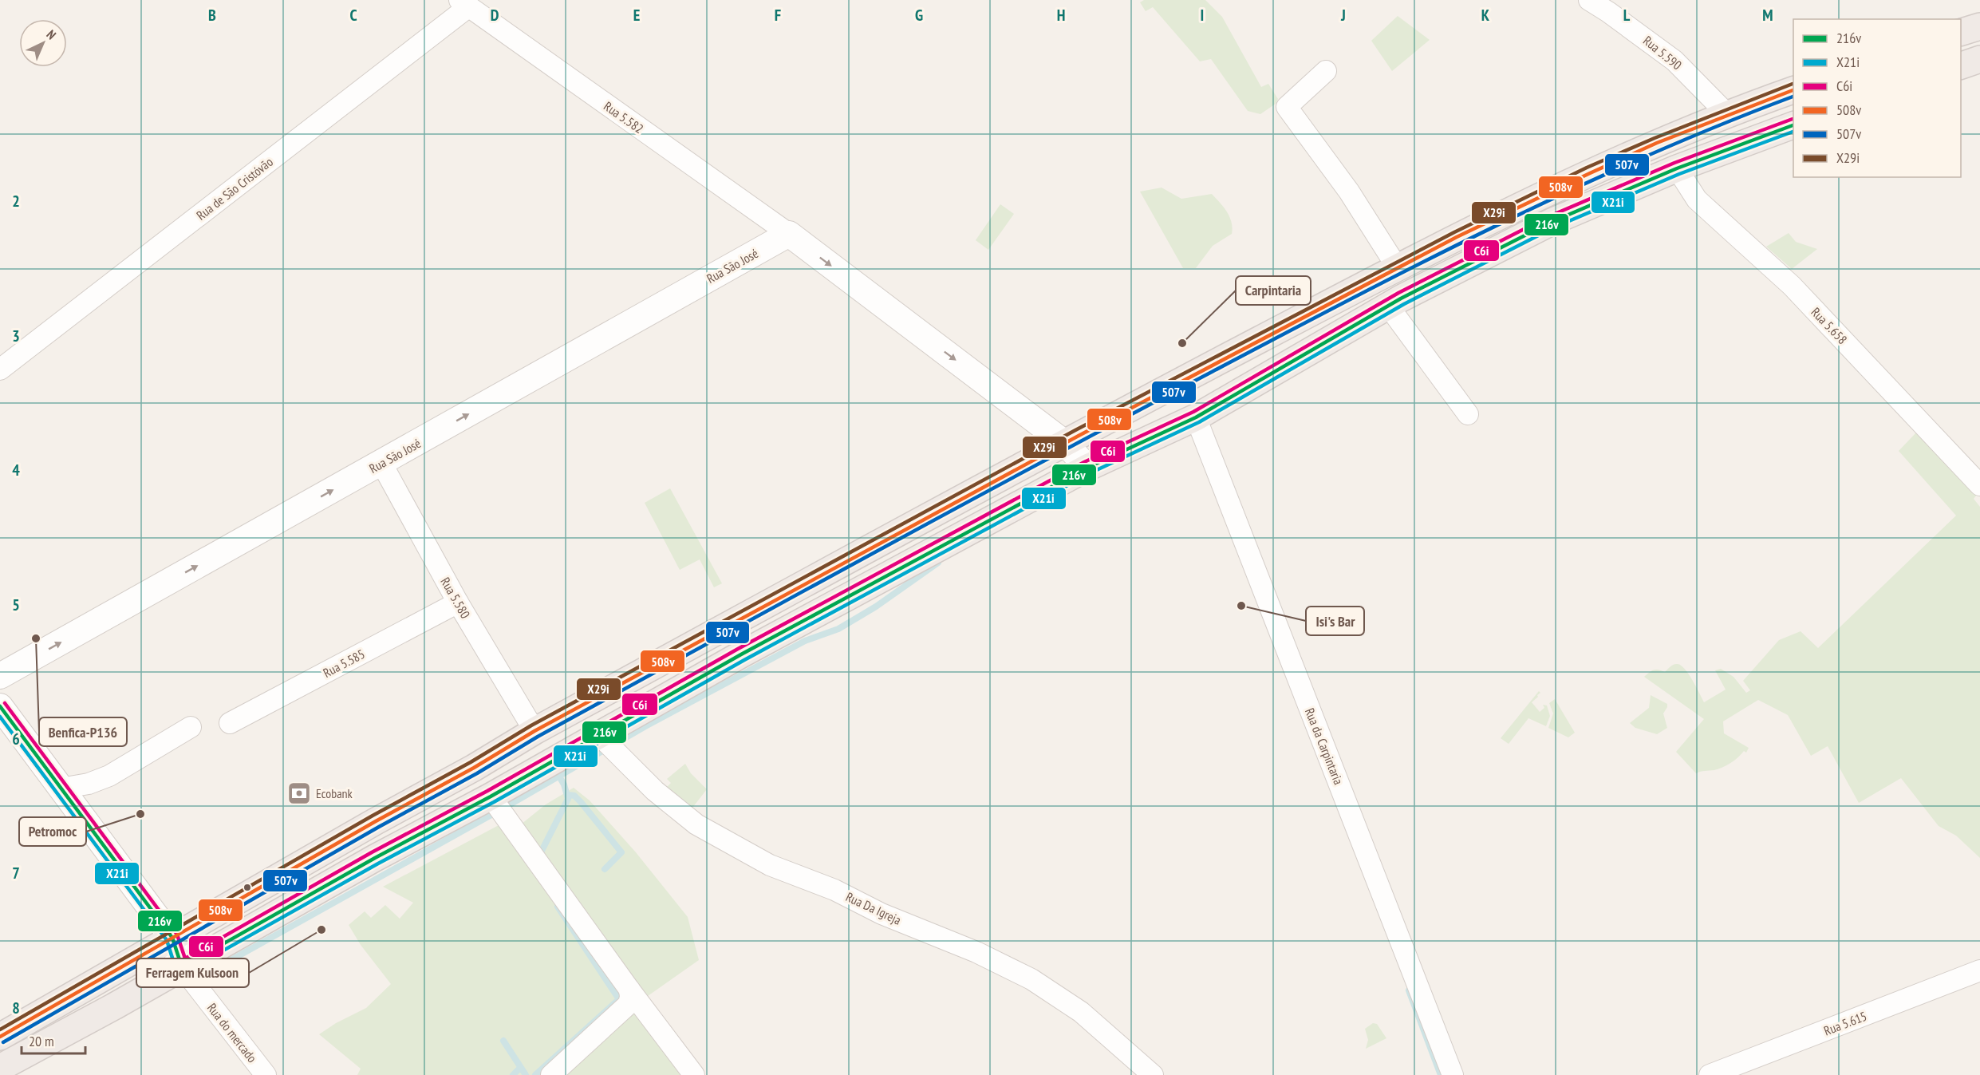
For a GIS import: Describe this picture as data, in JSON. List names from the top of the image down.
{
  "streets": {
    "street": [
      "Rua 5.590",
      "Rua 5.582",
      "Rua de São Cristóvão",
      "Rua São José",
      "Rua 5.658",
      "Rua 5.580",
      "Rua 5.585",
      "Rua da Carpintaria",
      "Rua Da Igreja",
      "Rua 5.615",
      "Rua do mercado"
    ]
  },
  "crossings": [
    ["Rua 5.582", "Rua de São Cristóvão"],
    ["Rua 5.582", "Rua São José"],
    ["Rua São José", "Rua 5.580"],
    ["Rua 5.580", "Rua 5.585"]
  ],
  "one_way": ["Rua São José"],
  "places": {
    "other": [
      "Carpintaria",
      "Isi's Bar",
      "Benfica-P136",
      "Petromoc",
      "Ferragem Kulsoon"
    ],
    "bank": ["Ecobank"]
  },
  "lines": [
    "transit line X29i",
    "transit line 508v",
    "transit line 507v",
    "transit line C6i",
    "transit line 216v",
    "transit line X21i"
  ],
  "legend": [
    "216v",
    "X21i",
    "C6i",
    "508v",
    "507v",
    "X29i"
  ],
  "scale_bar": "20 m",
  "north": "top right",
  "grid": {
    "columns": [
      "B",
      "C",
      "D",
      "E",
      "F",
      "G",
      "H",
      "I",
      "J",
      "K",
      "L",
      "M"
    ],
    "rows": [
      "2",
      "3",
      "4",
      "5",
      "6",
      "7",
      "8"
    ]
  }
}
